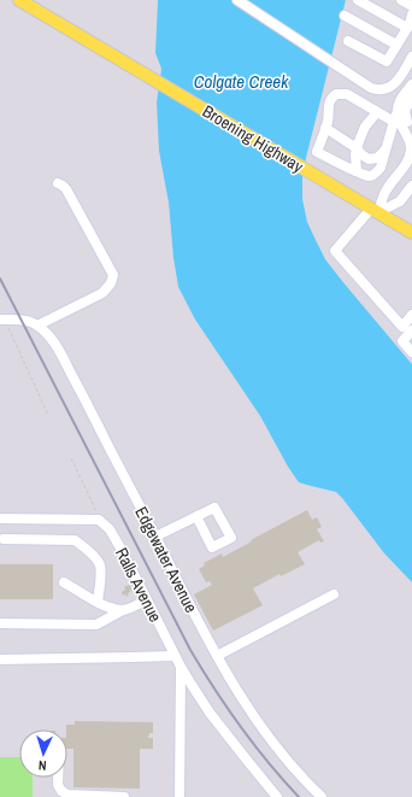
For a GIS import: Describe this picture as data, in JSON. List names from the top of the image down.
{
  "streets": {
    "main road": ["Broening Highway"],
    "street": ["Edgewater Avenue", "Ralls Avenue"]
  },
  "water": ["Colgate Creek"],
  "north": "bottom"
}
